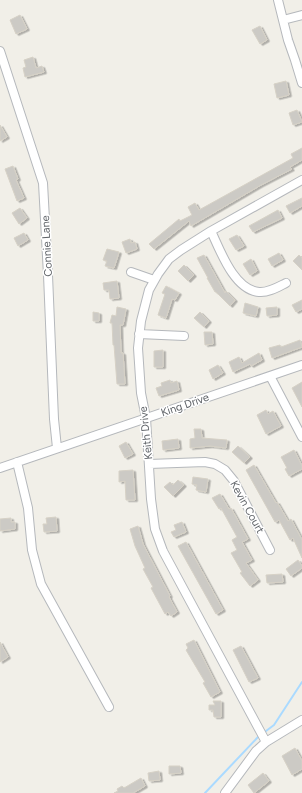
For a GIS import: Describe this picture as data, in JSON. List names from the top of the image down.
{
  "streets": {
    "street": [
      "Connie Lane",
      "King Drive",
      "Keith Drive",
      "Kevin Court"
    ]
  },
  "crossings": [
    ["Connie Lane", "King Drive"],
    ["King Drive", "Keith Drive"],
    ["Keith Drive", "Kevin Court"]
  ]
}
